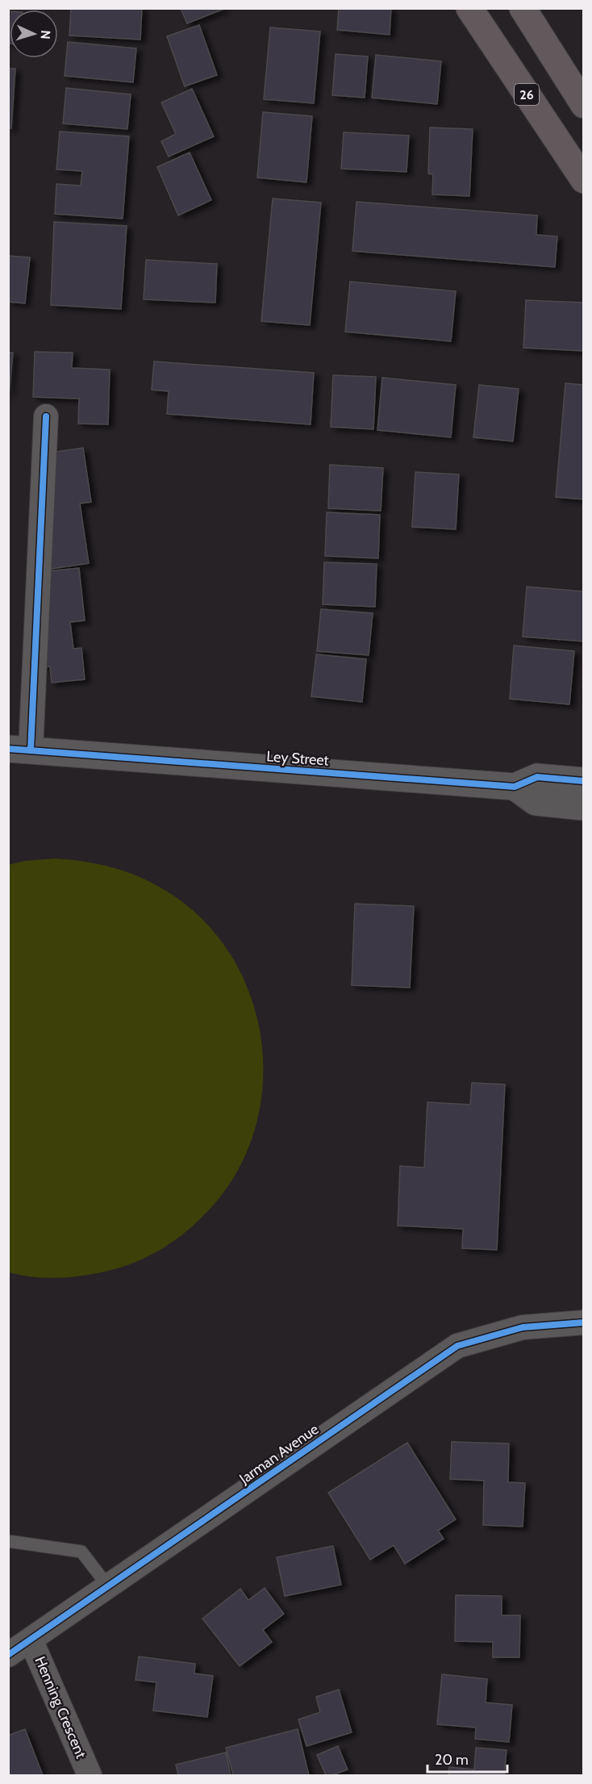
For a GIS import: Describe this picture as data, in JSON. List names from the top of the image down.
{
  "streets": {
    "main road": ["26"],
    "street": ["Ley Street", "Jarman Avenue", "Henning Crescent"]
  },
  "crossings": [
    ["Jarman Avenue", "Henning Crescent"]
  ],
  "scale_bar": "20 m",
  "north": "right"
}
